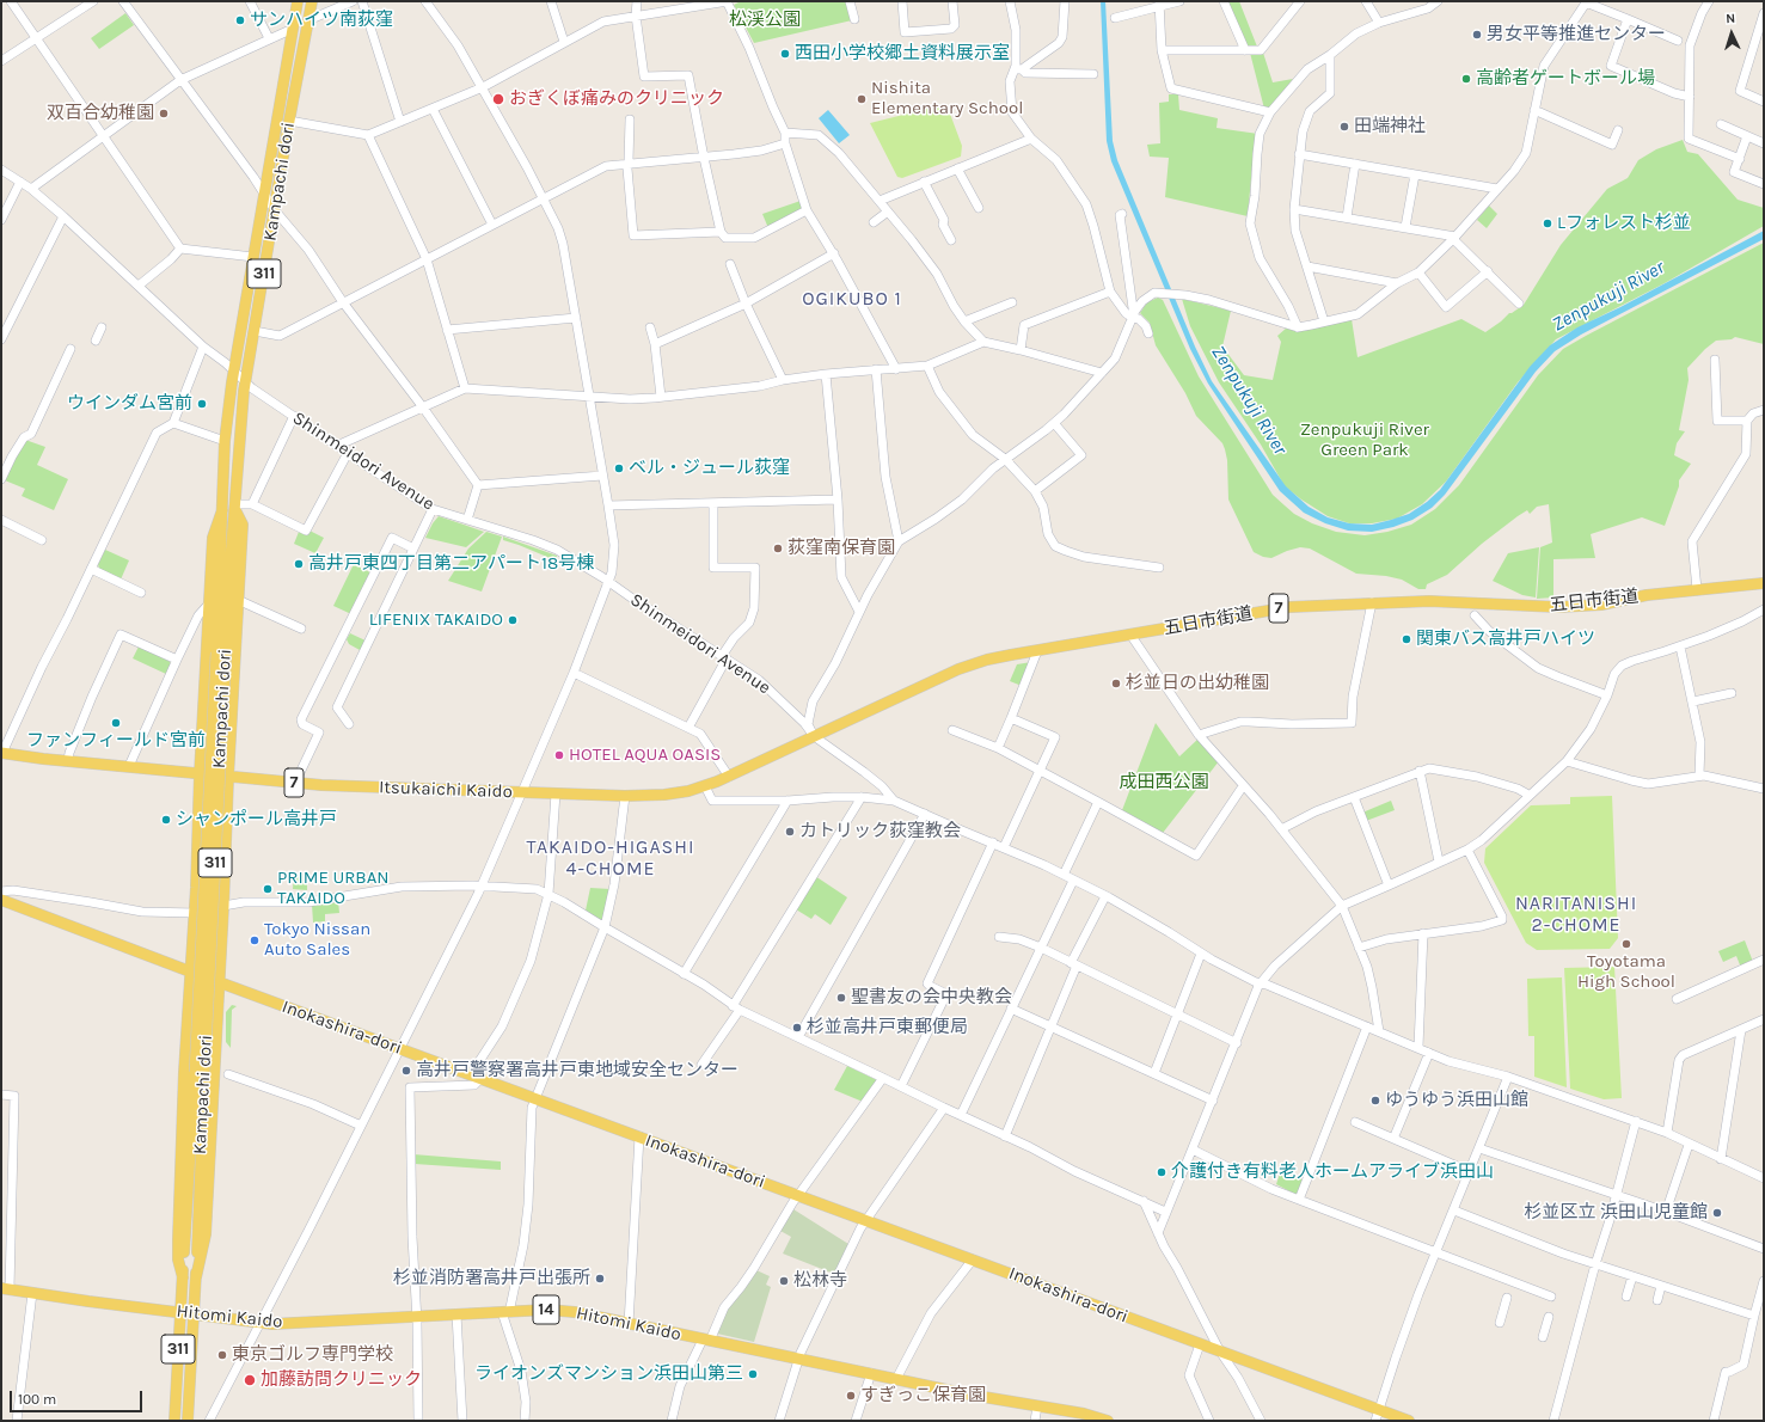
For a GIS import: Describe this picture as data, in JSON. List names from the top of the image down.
{
  "streets": {
    "main road": [
      "Kampachi dori",
      "311",
      "五日市街道",
      "7",
      "Itsukaichi Kaido",
      "Inokashira-dori",
      "14",
      "Hitomi Kaido"
    ],
    "street": ["Shinmeidori Avenue"]
  },
  "crossings": [
    ["Kampachi dori", "Shinmeidori Avenue"],
    ["Kampachi dori", "Hitomi Kaido"],
    ["Shinmeidori Avenue", "五日市街道"],
    ["Shinmeidori Avenue", "Itsukaichi Kaido"],
    ["五日市街道", "Itsukaichi Kaido"],
    ["7", "Itsukaichi Kaido"]
  ],
  "districts": ["OGIKUBO 1", "TAKAIDO-HIGASHI 4-CHOME", "NARITANISHI 2-CHOME"],
  "water": ["Zenpukuji River"],
  "parks": ["松渓公園", "Zenpukuji River Green Park", "成田西公園"],
  "places": [
    "サンハイツ南荻窪",
    "男女平等推進センター",
    "西田小学校郷土資料展示室",
    "高齢者ゲートボール場",
    "おぎくぼ痛みのクリニック",
    "Nishita Elementary School",
    "双百合幼稚園",
    "田端神社",
    "Lフォレスト杉並",
    "ウインダム宮前",
    "ベル・ジュール荻窪",
    "荻窪南保育園",
    "高井戸東四丁目第二アパート18号棟",
    "LIFENIX TAKAIDO",
    "関東バス高井戸ハイツ",
    "杉並日の出幼稚園",
    "ファンフィールド宮前",
    "HOTEL AQUA OASIS",
    "シャンポール高井戸",
    "カトリック荻窪教会",
    "PRIME URBAN TAKAIDO",
    "Tokyo Nissan Auto Sales",
    "Toyotama High School",
    "聖書友の会中央教会",
    "杉並高井戸東郵便局",
    "高井戸警察署高井戸東地域安全センター",
    "ゆうゆう浜田山館",
    "介護付き有料老人ホームアライブ浜田山",
    "杉並区立 浜田山児童館",
    "杉並消防署高井戸出張所",
    "松林寺",
    "東京ゴルフ専門学校",
    "ライオンズマンション浜田山第三",
    "加藤訪問クリニック",
    "すぎっこ保育園"
  ],
  "scale_bar": "100 m",
  "north": "top"
}
